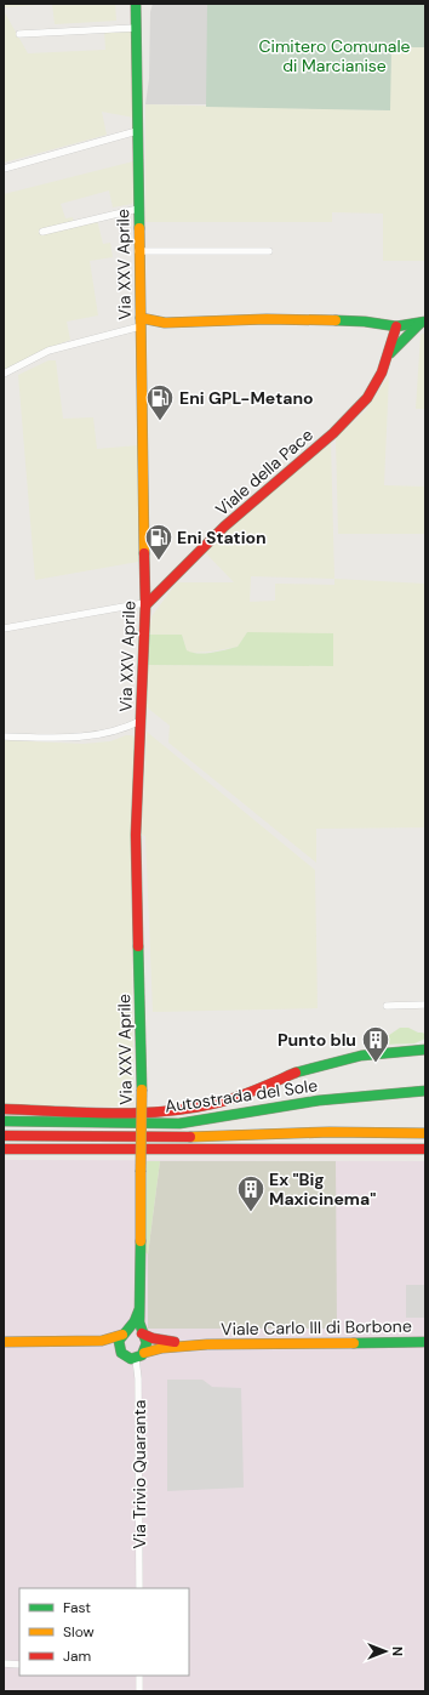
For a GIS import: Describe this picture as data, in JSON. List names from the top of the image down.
{
  "streets": {
    "main road": [
      "Via XXV Aprile",
      "Viale della Pace",
      "Autostrada del Sole",
      "Viale Carlo III di Borbone"
    ],
    "street": ["Via Trivio Quaranta"]
  },
  "crossings": [
    ["Via XXV Aprile", "Viale della Pace"],
    ["Via XXV Aprile", "Viale Carlo III di Borbone"],
    ["Via XXV Aprile", "Via Trivio Quaranta"],
    ["Viale Carlo III di Borbone", "Via Trivio Quaranta"]
  ],
  "parks": ["Cimitero Comunale di Marcianise"],
  "places": {
    "fuel station": ["Eni GPL-Metano", "Eni Station"],
    "building": ["Punto blu", "Ex \"Big Maxicinema\""]
  },
  "legend": ["Fast", "Slow", "Jam"],
  "north": "right"
}
